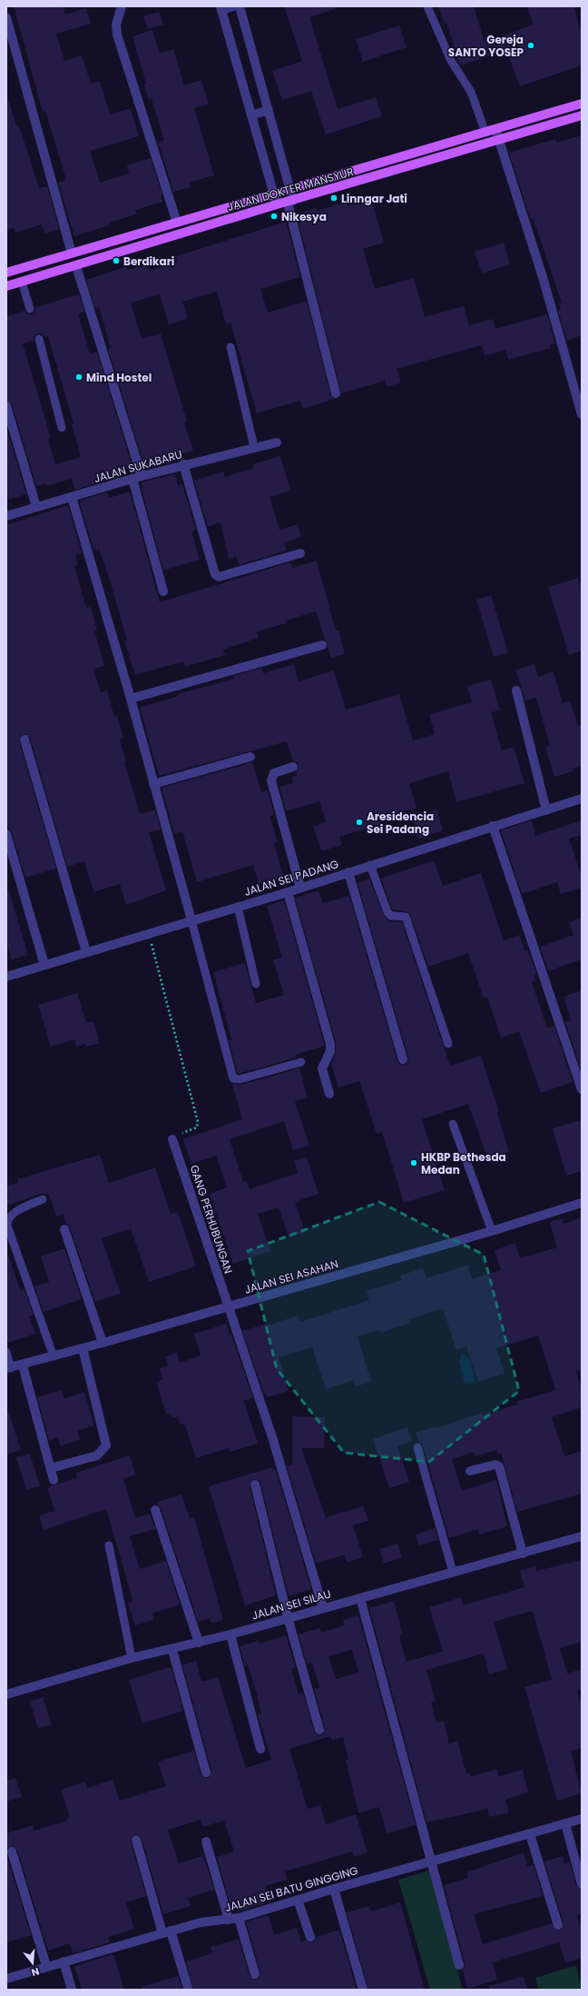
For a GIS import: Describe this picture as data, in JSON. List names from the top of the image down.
{
  "streets": {
    "main road": ["JALAN DOKTER MANSYUR"],
    "street": [
      "JALAN SUKABARU",
      "JALAN SEI PADANG",
      "GANG PERHUBUNGAN",
      "JALAN SEI ASAHAN",
      "JALAN SEI SILAU",
      "JALAN SEI BATU GINGGING"
    ]
  },
  "crossings": [
    ["GANG PERHUBUNGAN", "JALAN SEI ASAHAN"],
    ["GANG PERHUBUNGAN", "JALAN SEI SILAU"]
  ],
  "places": [
    "Gereja SANTO YOSEP",
    "Linngar Jati",
    "Nikesya",
    "Berdikari",
    "Mind Hostel",
    "Aresidencia Sei Padang",
    "HKBP Bethesda Medan"
  ],
  "north": "bottom"
}
